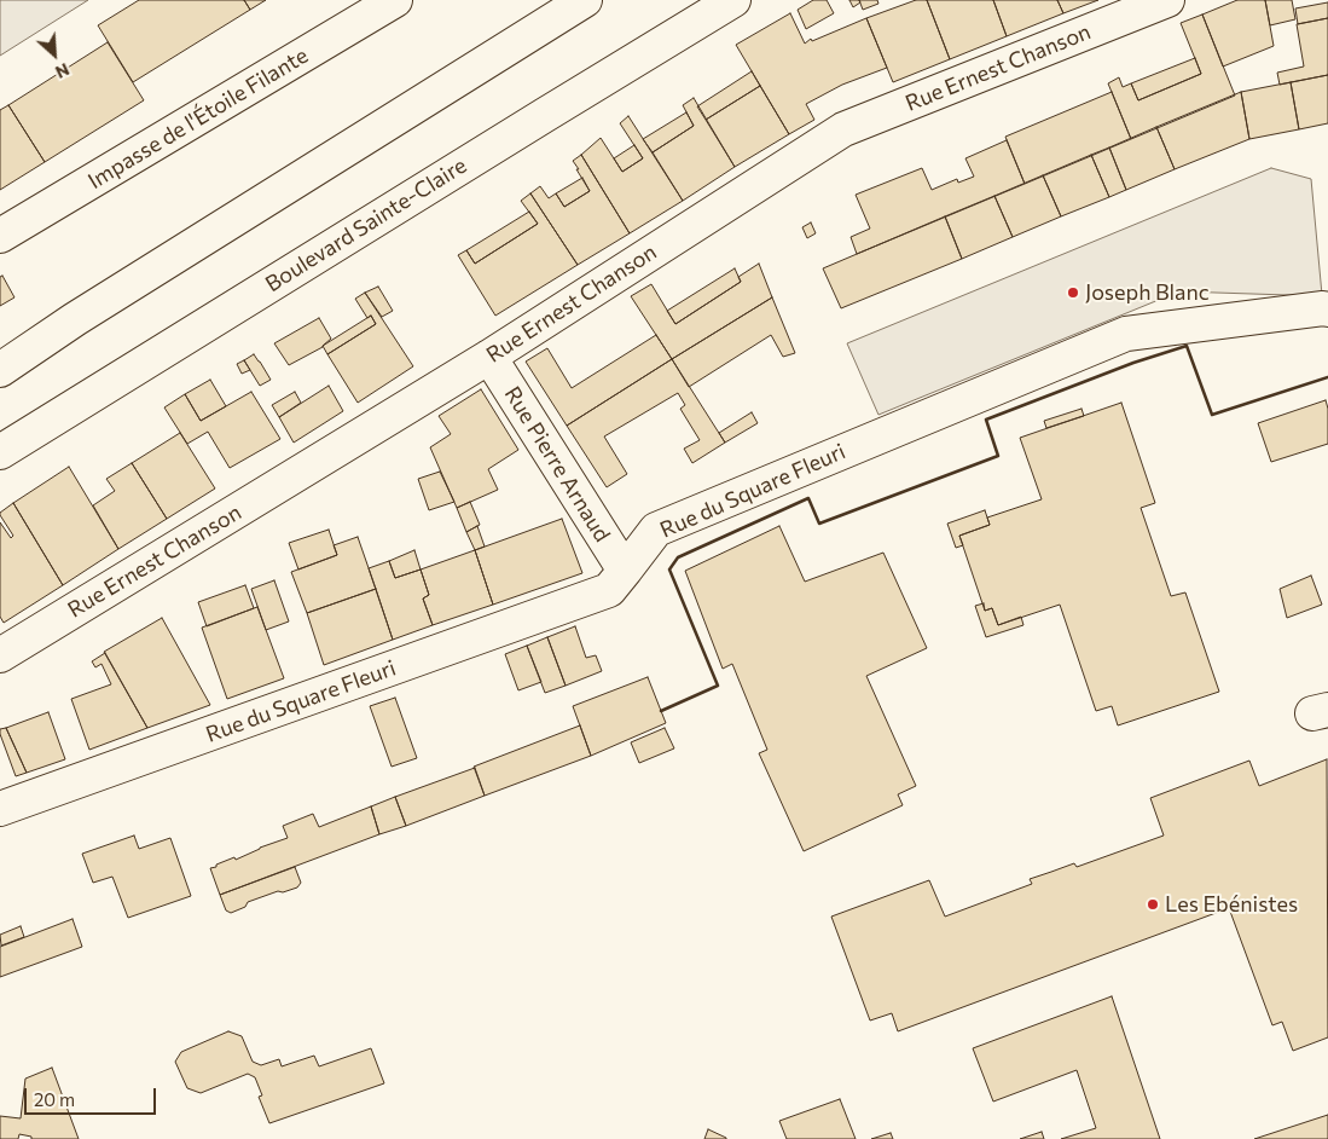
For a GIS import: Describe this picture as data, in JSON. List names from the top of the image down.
{
  "streets": {
    "street": [
      "Rue Ernest Chanson",
      "Impasse de l'Étoile Filante",
      "Boulevard Sainte-Claire",
      "Rue Pierre Arnaud",
      "Rue du Square Fleuri"
    ]
  },
  "crossings": [
    ["Rue Ernest Chanson", "Rue Pierre Arnaud"],
    ["Rue Pierre Arnaud", "Rue du Square Fleuri"]
  ],
  "places": ["Joseph Blanc", "Les Ebénistes"],
  "scale_bar": "20 m",
  "north": "bottom right"
}
